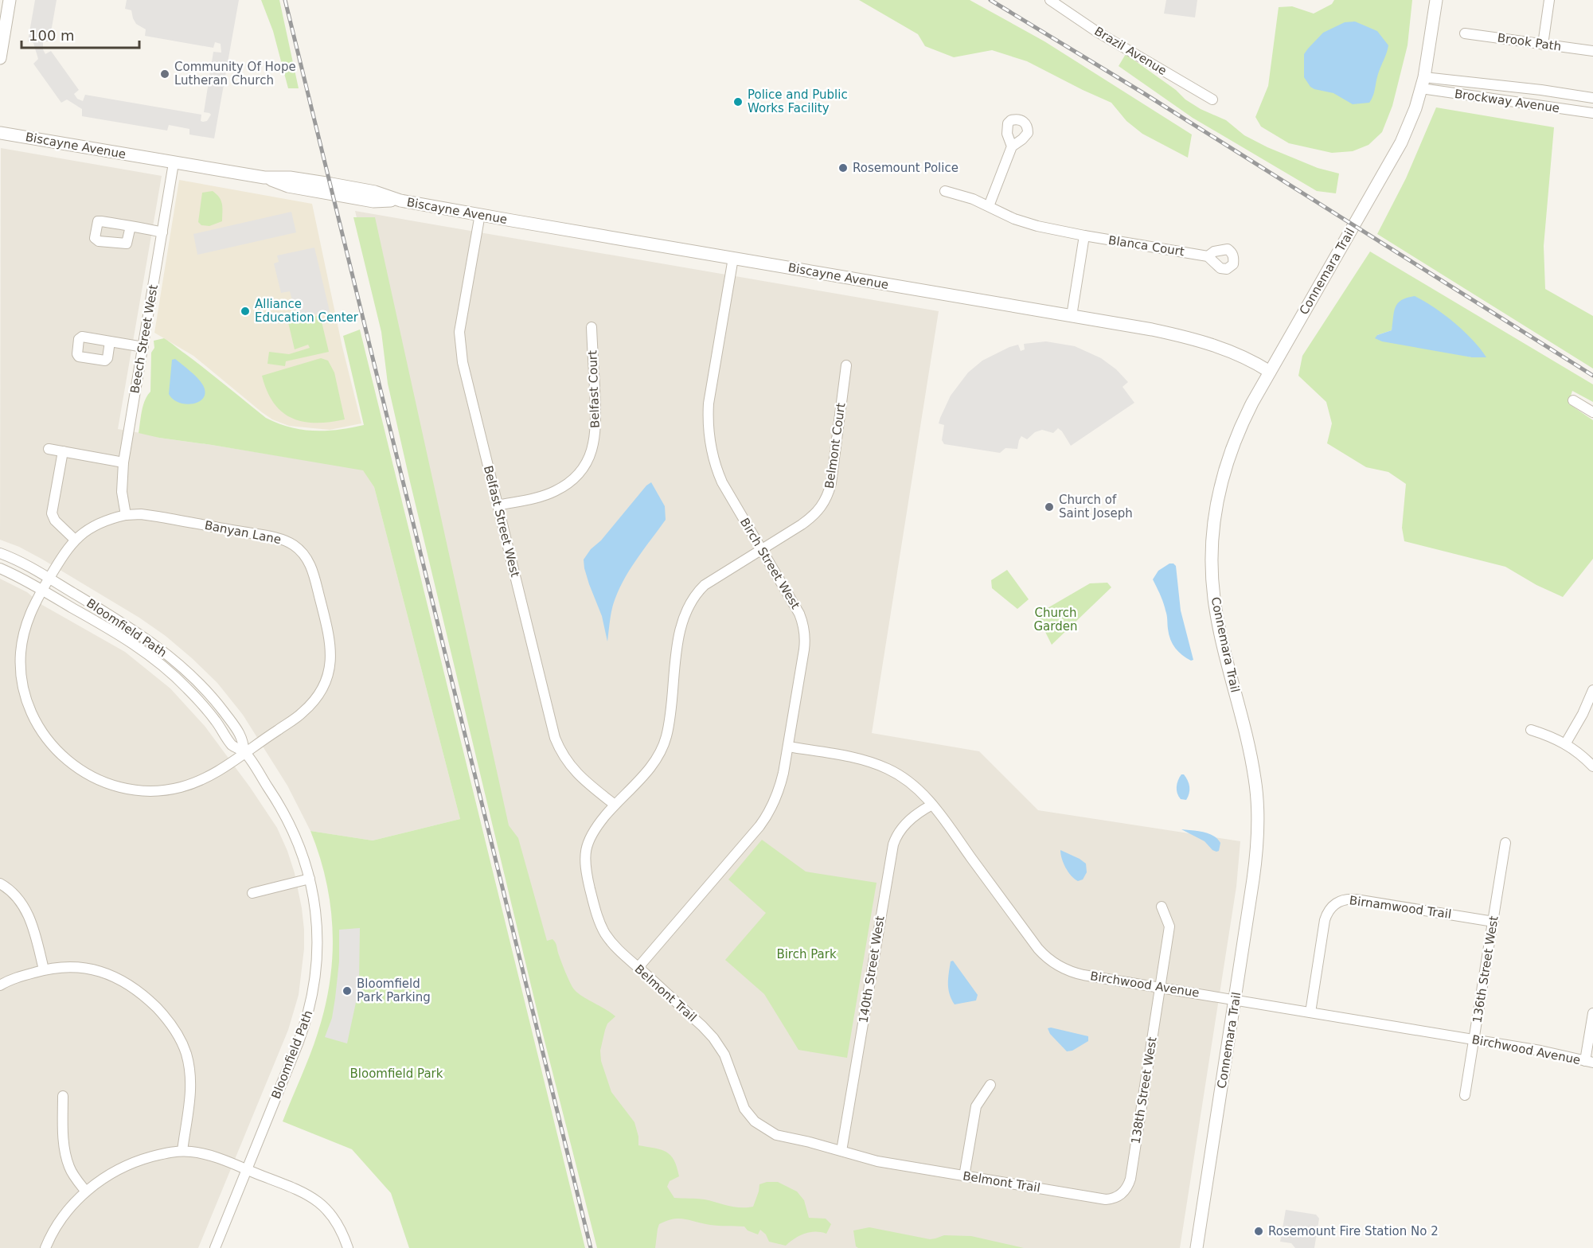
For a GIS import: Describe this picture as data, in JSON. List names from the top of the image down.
{
  "streets": {
    "street": [
      "Brook Path",
      "Brazil Avenue",
      "Brockway Avenue",
      "Biscayne Avenue",
      "Blanca Court",
      "Connemara Trail",
      "Beech Street West",
      "Belfast Court",
      "Belmont Court",
      "Belfast Street West",
      "Banyan Lane",
      "Birch Street West",
      "Bloomfield Path",
      "Birnamwood Trail",
      "140th Street West",
      "136th Street West",
      "Birchwood Avenue",
      "Belmont Trail",
      "138th Street West"
    ]
  },
  "crossings": [
    ["Brockway Avenue", "Connemara Trail"],
    ["Biscayne Avenue", "Connemara Trail"],
    ["Biscayne Avenue", "Beech Street West"],
    ["Biscayne Avenue", "Belfast Street West"],
    ["Biscayne Avenue", "Birch Street West"],
    ["Connemara Trail", "Birchwood Avenue"],
    ["Beech Street West", "Banyan Lane"],
    ["Belfast Court", "Belfast Street West"],
    ["Belmont Court", "Birch Street West"],
    ["Belmont Court", "Belmont Trail"],
    ["Belfast Street West", "Belmont Trail"],
    ["Banyan Lane", "Bloomfield Path"],
    ["Birch Street West", "Birchwood Avenue"],
    ["Birch Street West", "Belmont Trail"],
    ["Birnamwood Trail", "136th Street West"],
    ["Birnamwood Trail", "Birchwood Avenue"],
    ["140th Street West", "Birchwood Avenue"],
    ["140th Street West", "Belmont Trail"],
    ["136th Street West", "Birchwood Avenue"],
    ["Birchwood Avenue", "138th Street West"],
    ["Belmont Trail", "138th Street West"]
  ],
  "parks": ["Church Garden", "Birch Park", "Bloomfield Park"],
  "places": [
    "Community Of Hope Lutheran Church",
    "Police and Public Works Facility",
    "Rosemount Police",
    "Alliance Education Center",
    "Church of Saint Joseph",
    "Bloomfield Park Parking",
    "Rosemount Fire Station No 2"
  ],
  "scale_bar": "100 m"
}
